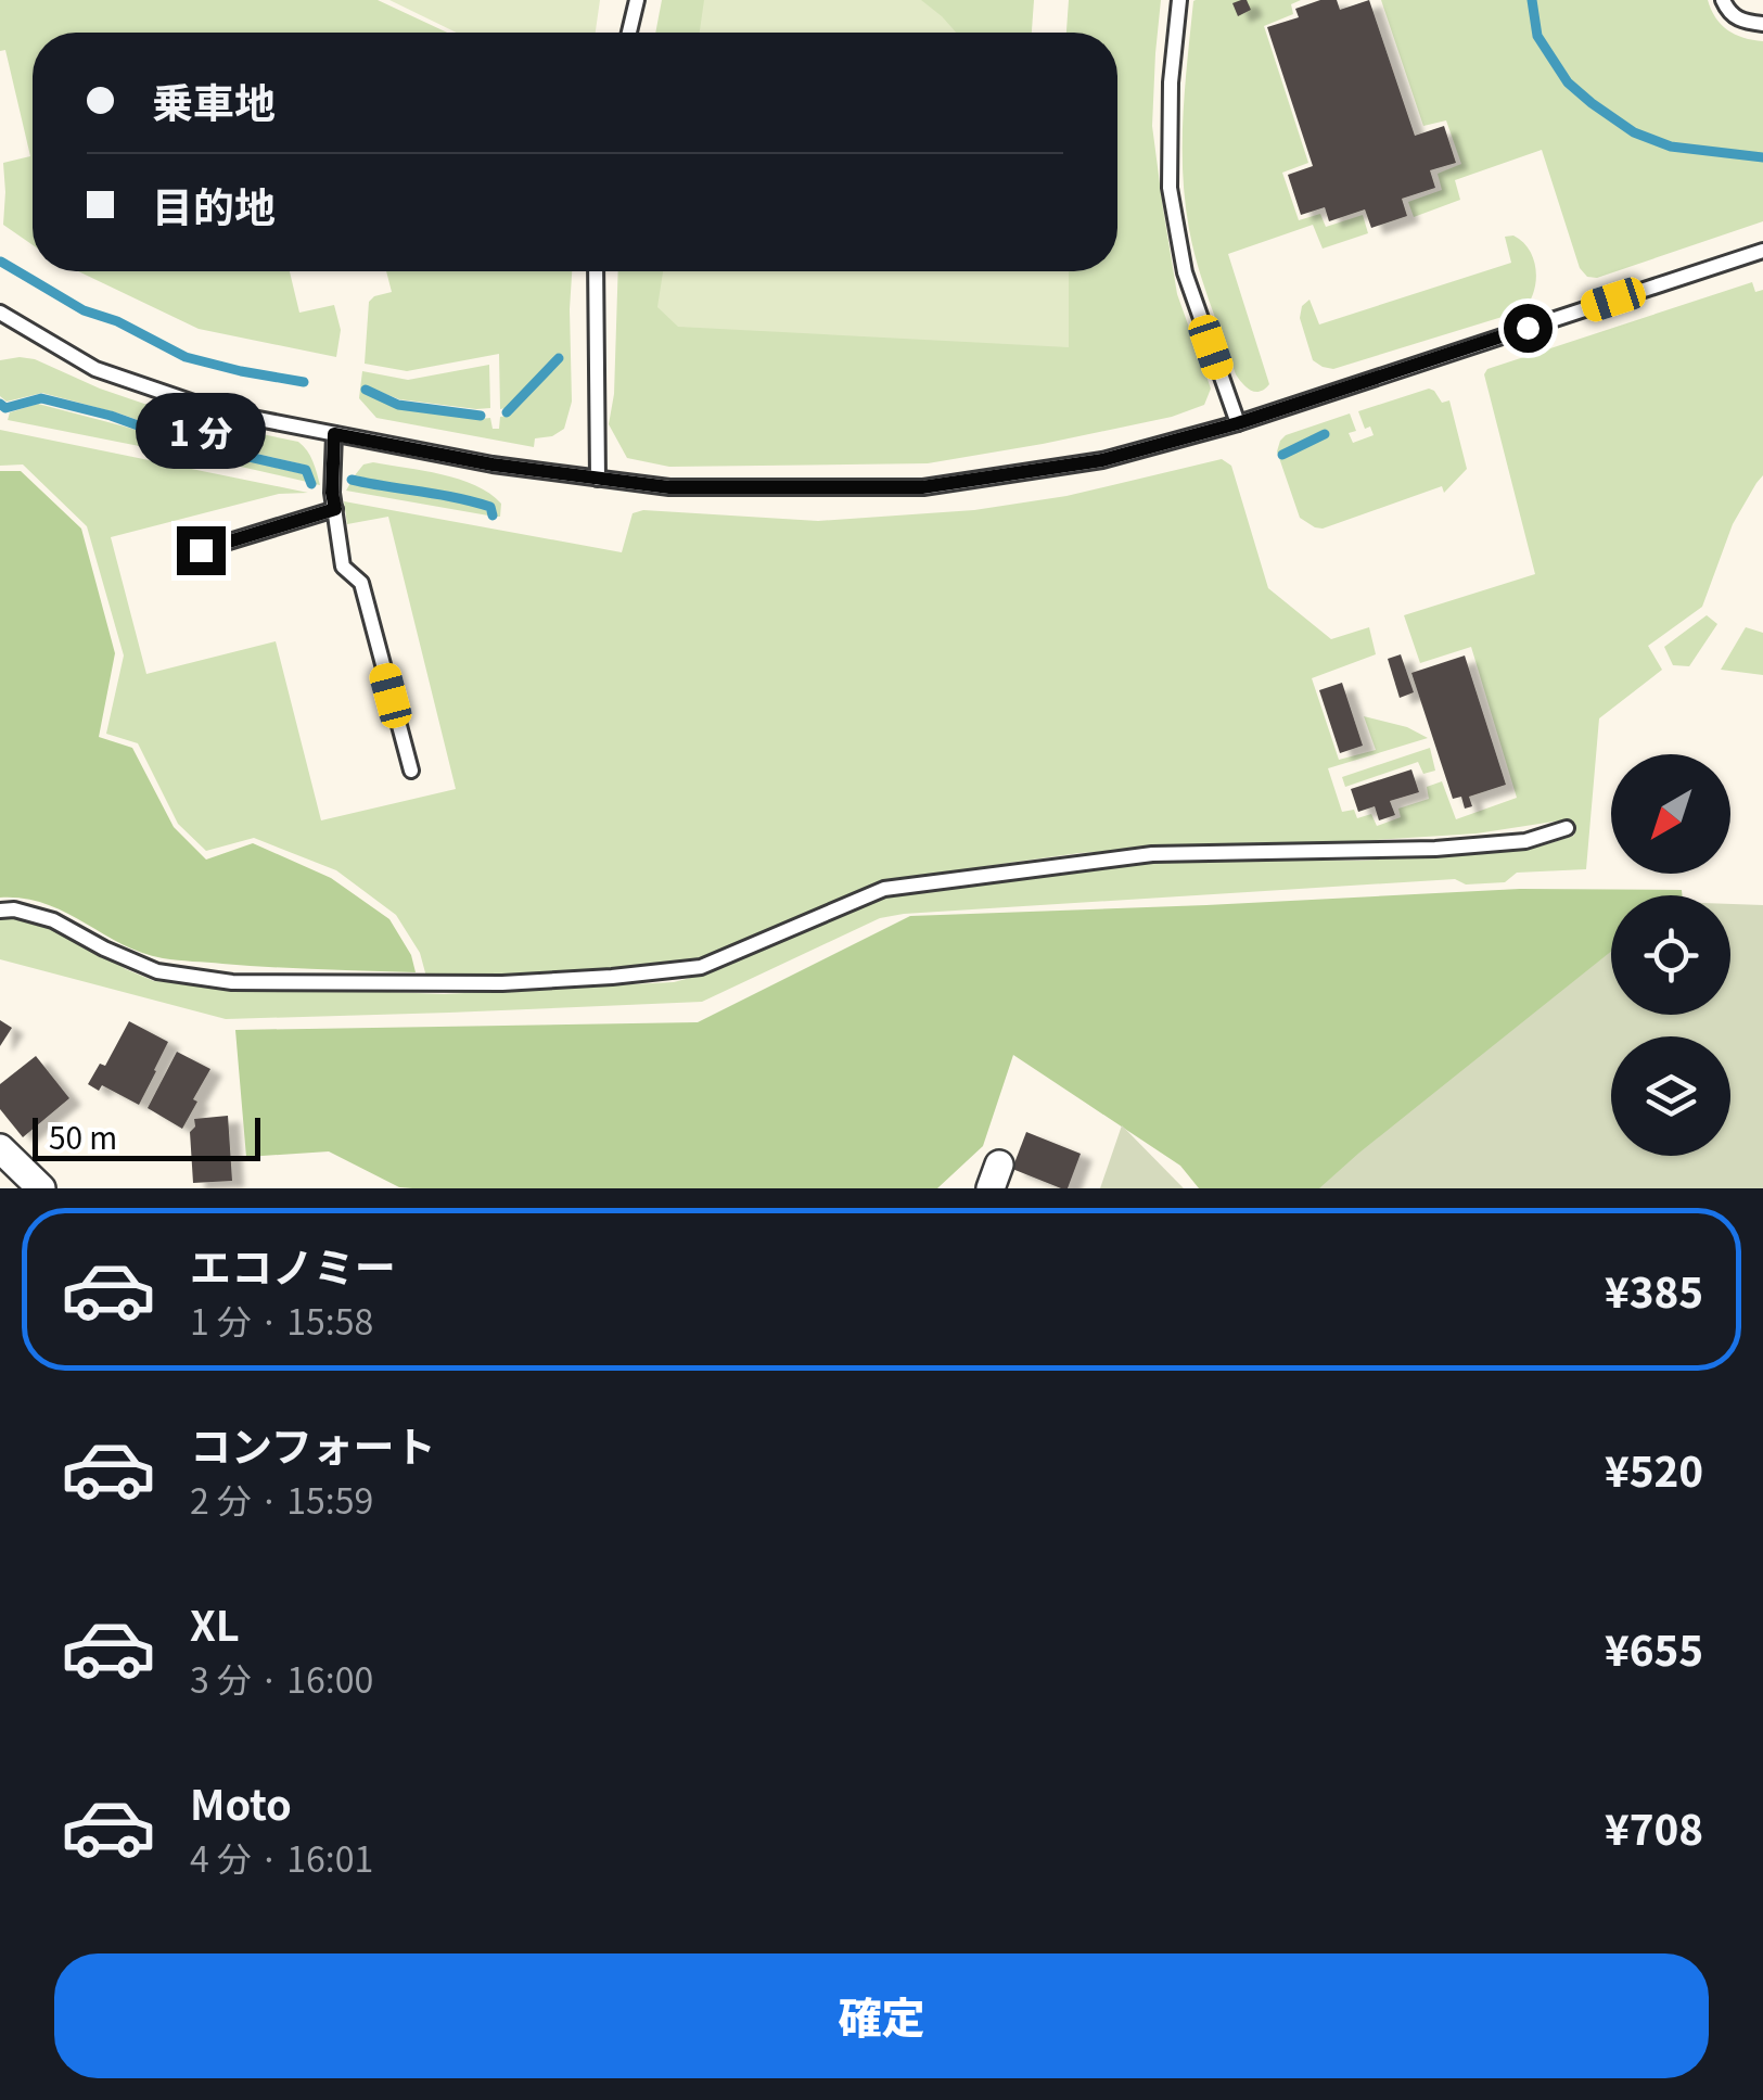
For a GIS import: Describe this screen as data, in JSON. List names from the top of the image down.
{
  "scale_bar": "50 m",
  "north": "bottom left",
  "page": {
    "banner": ["乗車地", "目的地"],
    "bubble": "1 分",
    "scale": "50 m",
    "list": [
      {
        "name": "エコノミー",
        "note": "1 分 · 15:58",
        "value": "¥385"
      },
      {
        "name": "コンフォート",
        "note": "2 分 · 15:59",
        "value": "¥520"
      },
      {
        "name": "XL",
        "note": "3 分 · 16:00",
        "value": "¥655"
      },
      {
        "name": "Moto",
        "note": "4 分 · 16:01",
        "value": "¥708"
      }
    ],
    "buttons": "確定"
  }
}
